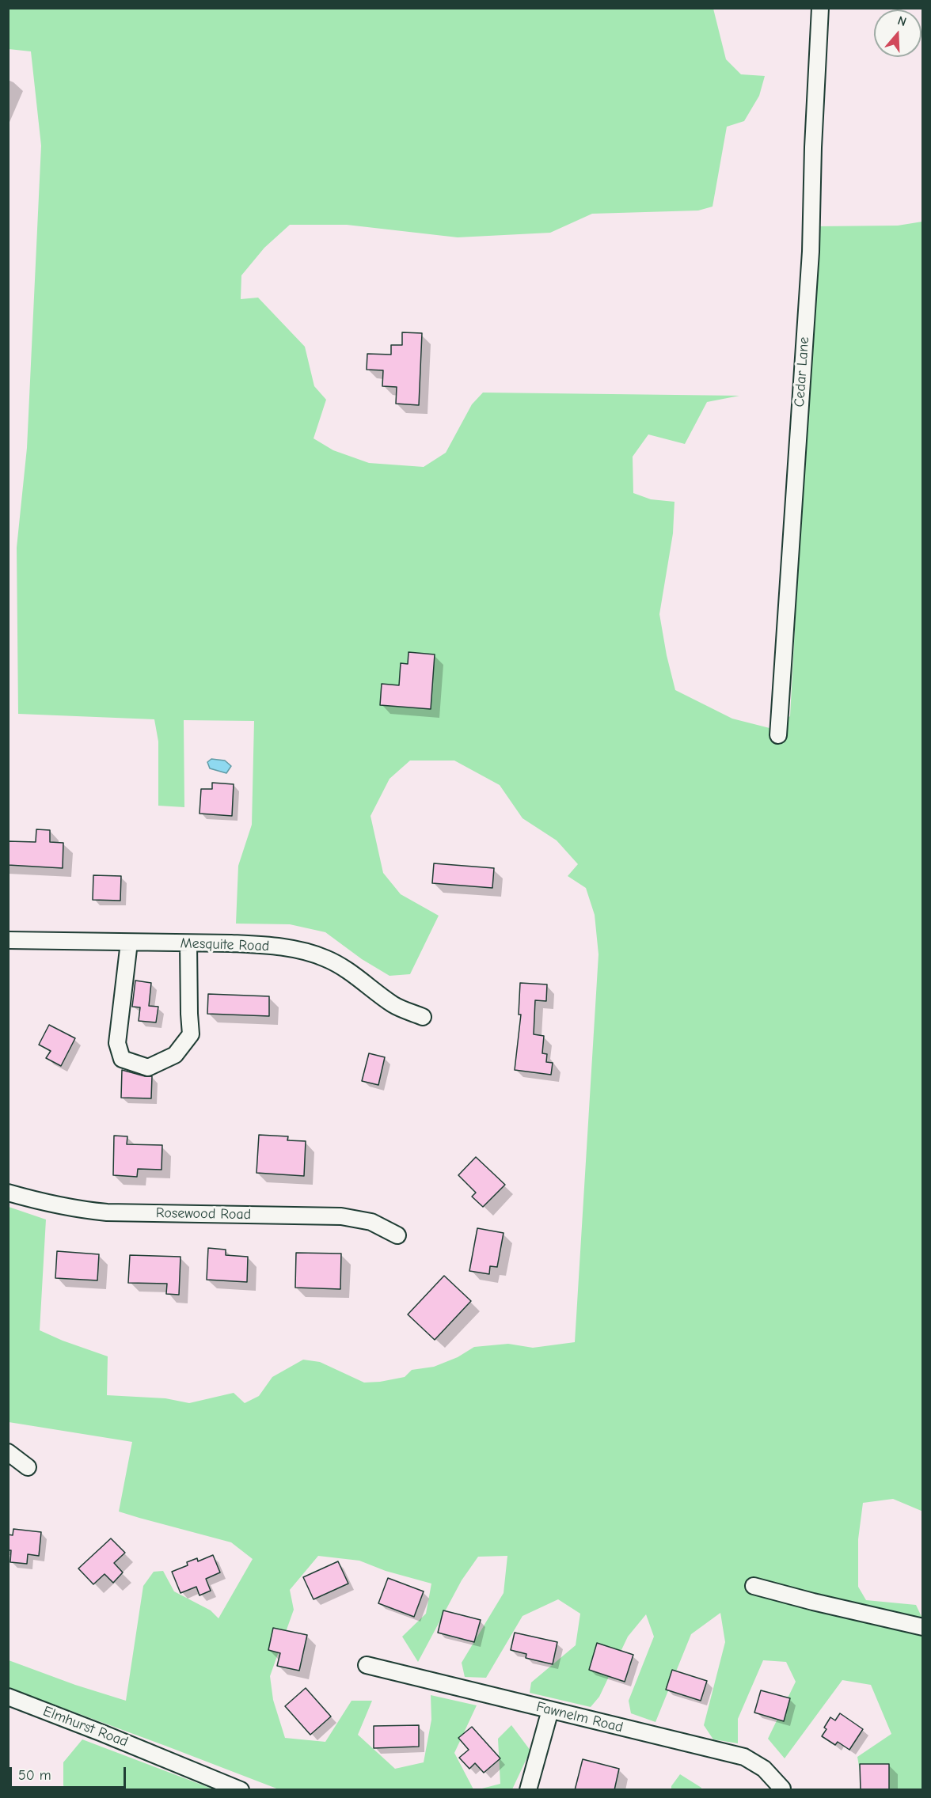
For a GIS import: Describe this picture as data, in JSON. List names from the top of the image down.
{
  "streets": {
    "street": [
      "Cedar Lane",
      "Mesquite Road",
      "Rosewood Road",
      "Fawnelm Road",
      "Elmhurst Road"
    ]
  },
  "scale_bar": "50 m",
  "north": "top"
}
